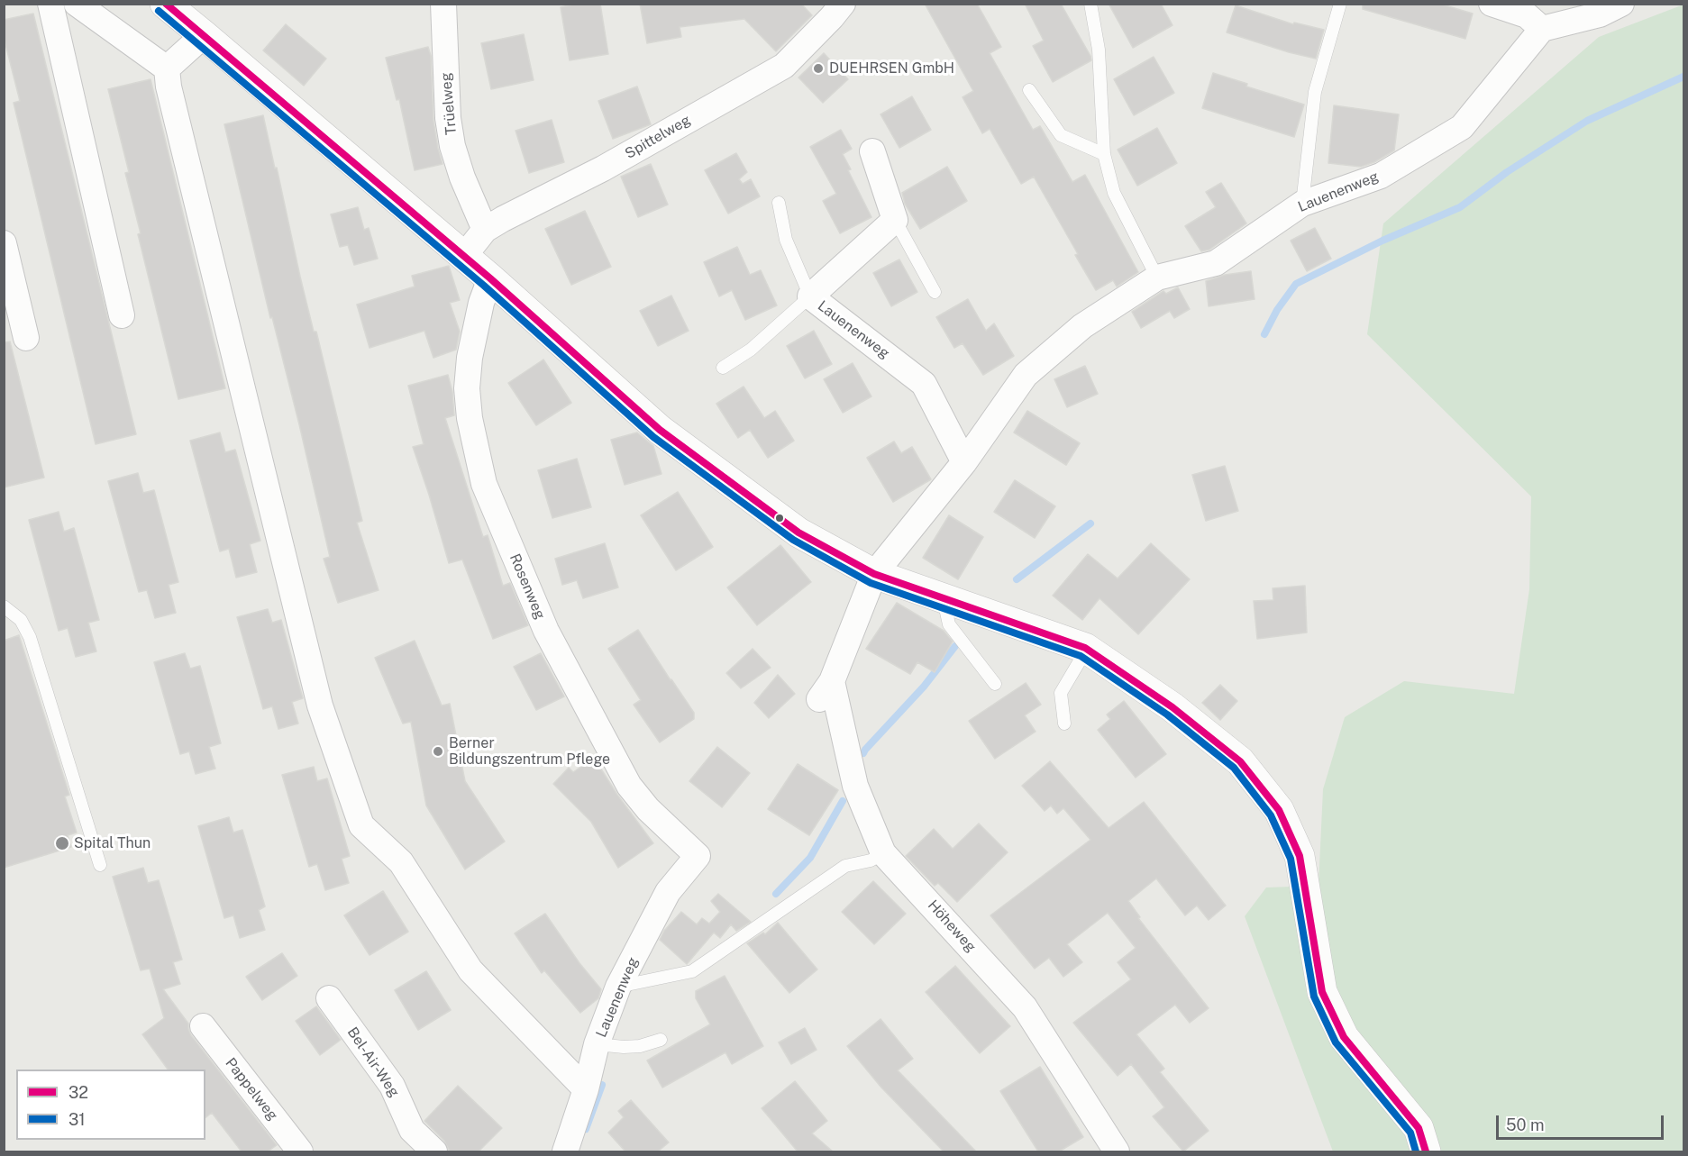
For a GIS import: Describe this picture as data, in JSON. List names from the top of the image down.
{
  "streets": {
    "street": [
      "Trüelweg",
      "Spittelweg",
      "Lauenenweg",
      "Rosenweg",
      "Höheweg",
      "Bel-Air-Weg",
      "Pappelweg"
    ]
  },
  "crossings": [
    ["Trüelweg", "Spittelweg"],
    ["Lauenenweg", "Rosenweg"],
    ["Lauenenweg", "Höheweg"]
  ],
  "places": ["DUEHRSEN GmbH", "Berner Bildungszentrum Pflege", "Spital Thun"],
  "lines": ["transit line 32", "transit line 31"],
  "legend": ["32", "31"],
  "scale_bar": "50 m"
}
